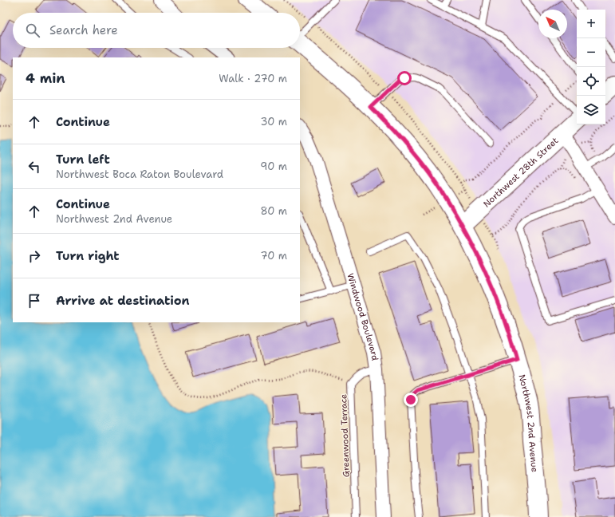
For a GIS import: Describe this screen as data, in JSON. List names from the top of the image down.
{
  "streets": {
    "street": ["Northwest 28th Street", "Windwood Boulevard", "Northwest 2nd Avenue"],
    "lane": ["Greenwood Terrace"]
  },
  "crossings": [
    ["Northwest 28th Street", "Northwest 2nd Avenue"],
    ["Windwood Boulevard", "Greenwood Terrace"]
  ],
  "north": "top left",
  "page": {
    "map_buttons": ["+", "−"],
    "search": "Search here",
    "heading": ["4 min", "Walk · 270 m"],
    "list": [
      ["Continue", "30 m"],
      ["Turn left", "Northwest Boca Raton Boulevard", "90 m"],
      ["Continue", "Northwest 2nd Avenue", "80 m"],
      ["Turn right", "70 m"],
      "Arrive at destination"
    ]
  }
}
